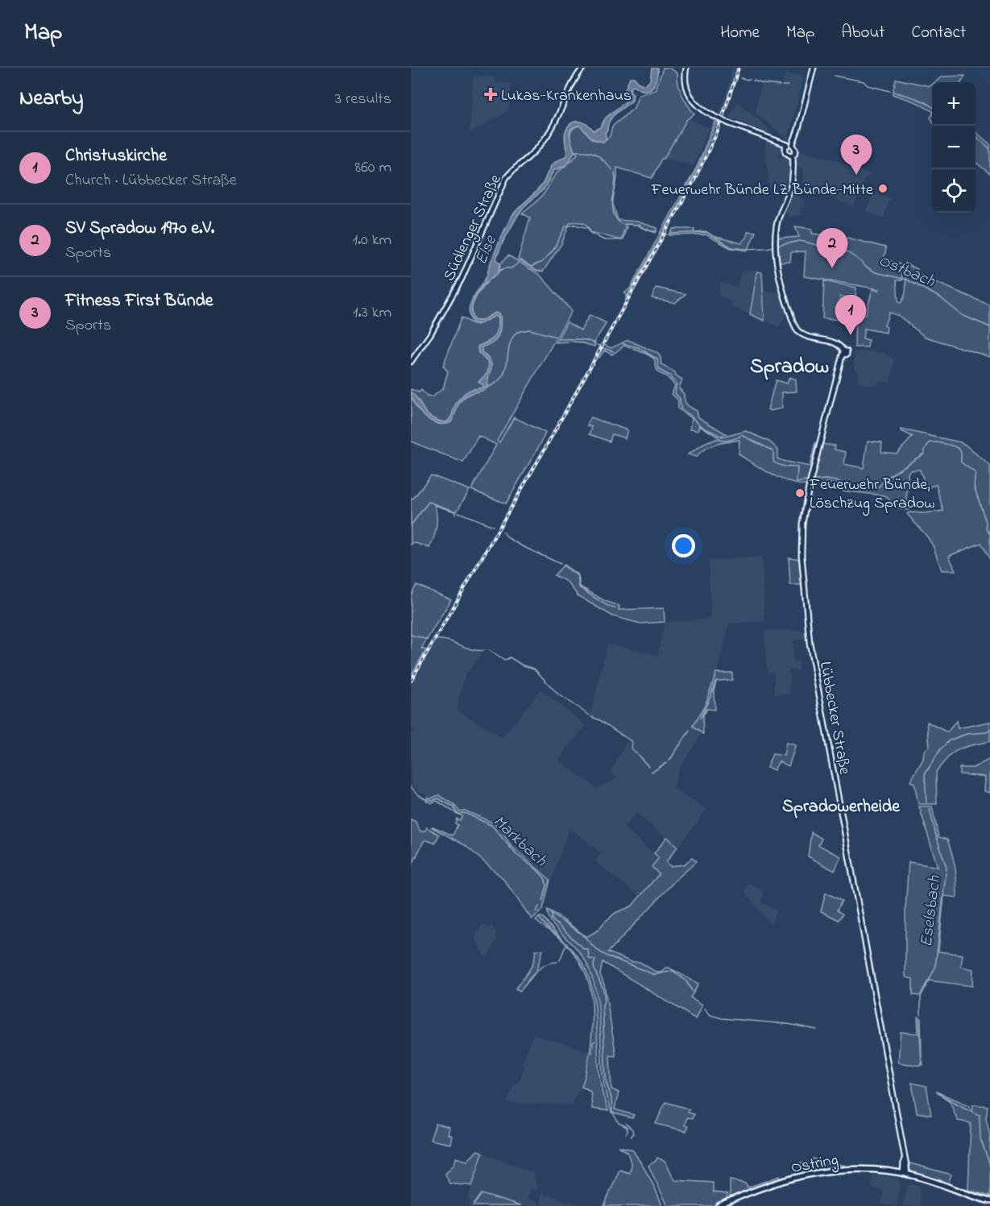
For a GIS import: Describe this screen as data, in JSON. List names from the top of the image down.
{
  "streets": {
    "main road": ["Südlenger Straße", "Lübbecker Straße", "Ostring"]
  },
  "crossings": [
    ["Lübbecker Straße", "Ostring"]
  ],
  "districts": ["Spradow", "Spradowerheide"],
  "water": [
    "Else",
    "Ostbach",
    "Markbach",
    "Eselsbach"
  ],
  "places": {
    "health": ["Lukas-Krankenhaus"],
    "other": ["Feuerwehr Bünde LZ Bünde-Mitte", "Feuerwehr Bünde, Löschzug Spradow"]
  },
  "page": {
    "header": "Map",
    "nav": [
      "Home",
      "Map",
      "About",
      "Contact"
    ],
    "heading": ["Nearby", "3 results"],
    "map_buttons": ["+", "−"],
    "list": [
      {
        "mark": "1",
        "name": "Christuskirche",
        "note": "Church · Lübbecker Straße",
        "value": "860 m"
      },
      {
        "mark": "2",
        "name": "SV Spradow 1970 e.V.",
        "note": "Sports",
        "value": "1.0 km"
      },
      {
        "mark": "3",
        "name": "Fitness First Bünde",
        "note": "Sports",
        "value": "1.3 km"
      }
    ],
    "pins": ["3", "2", "1"]
  }
}
